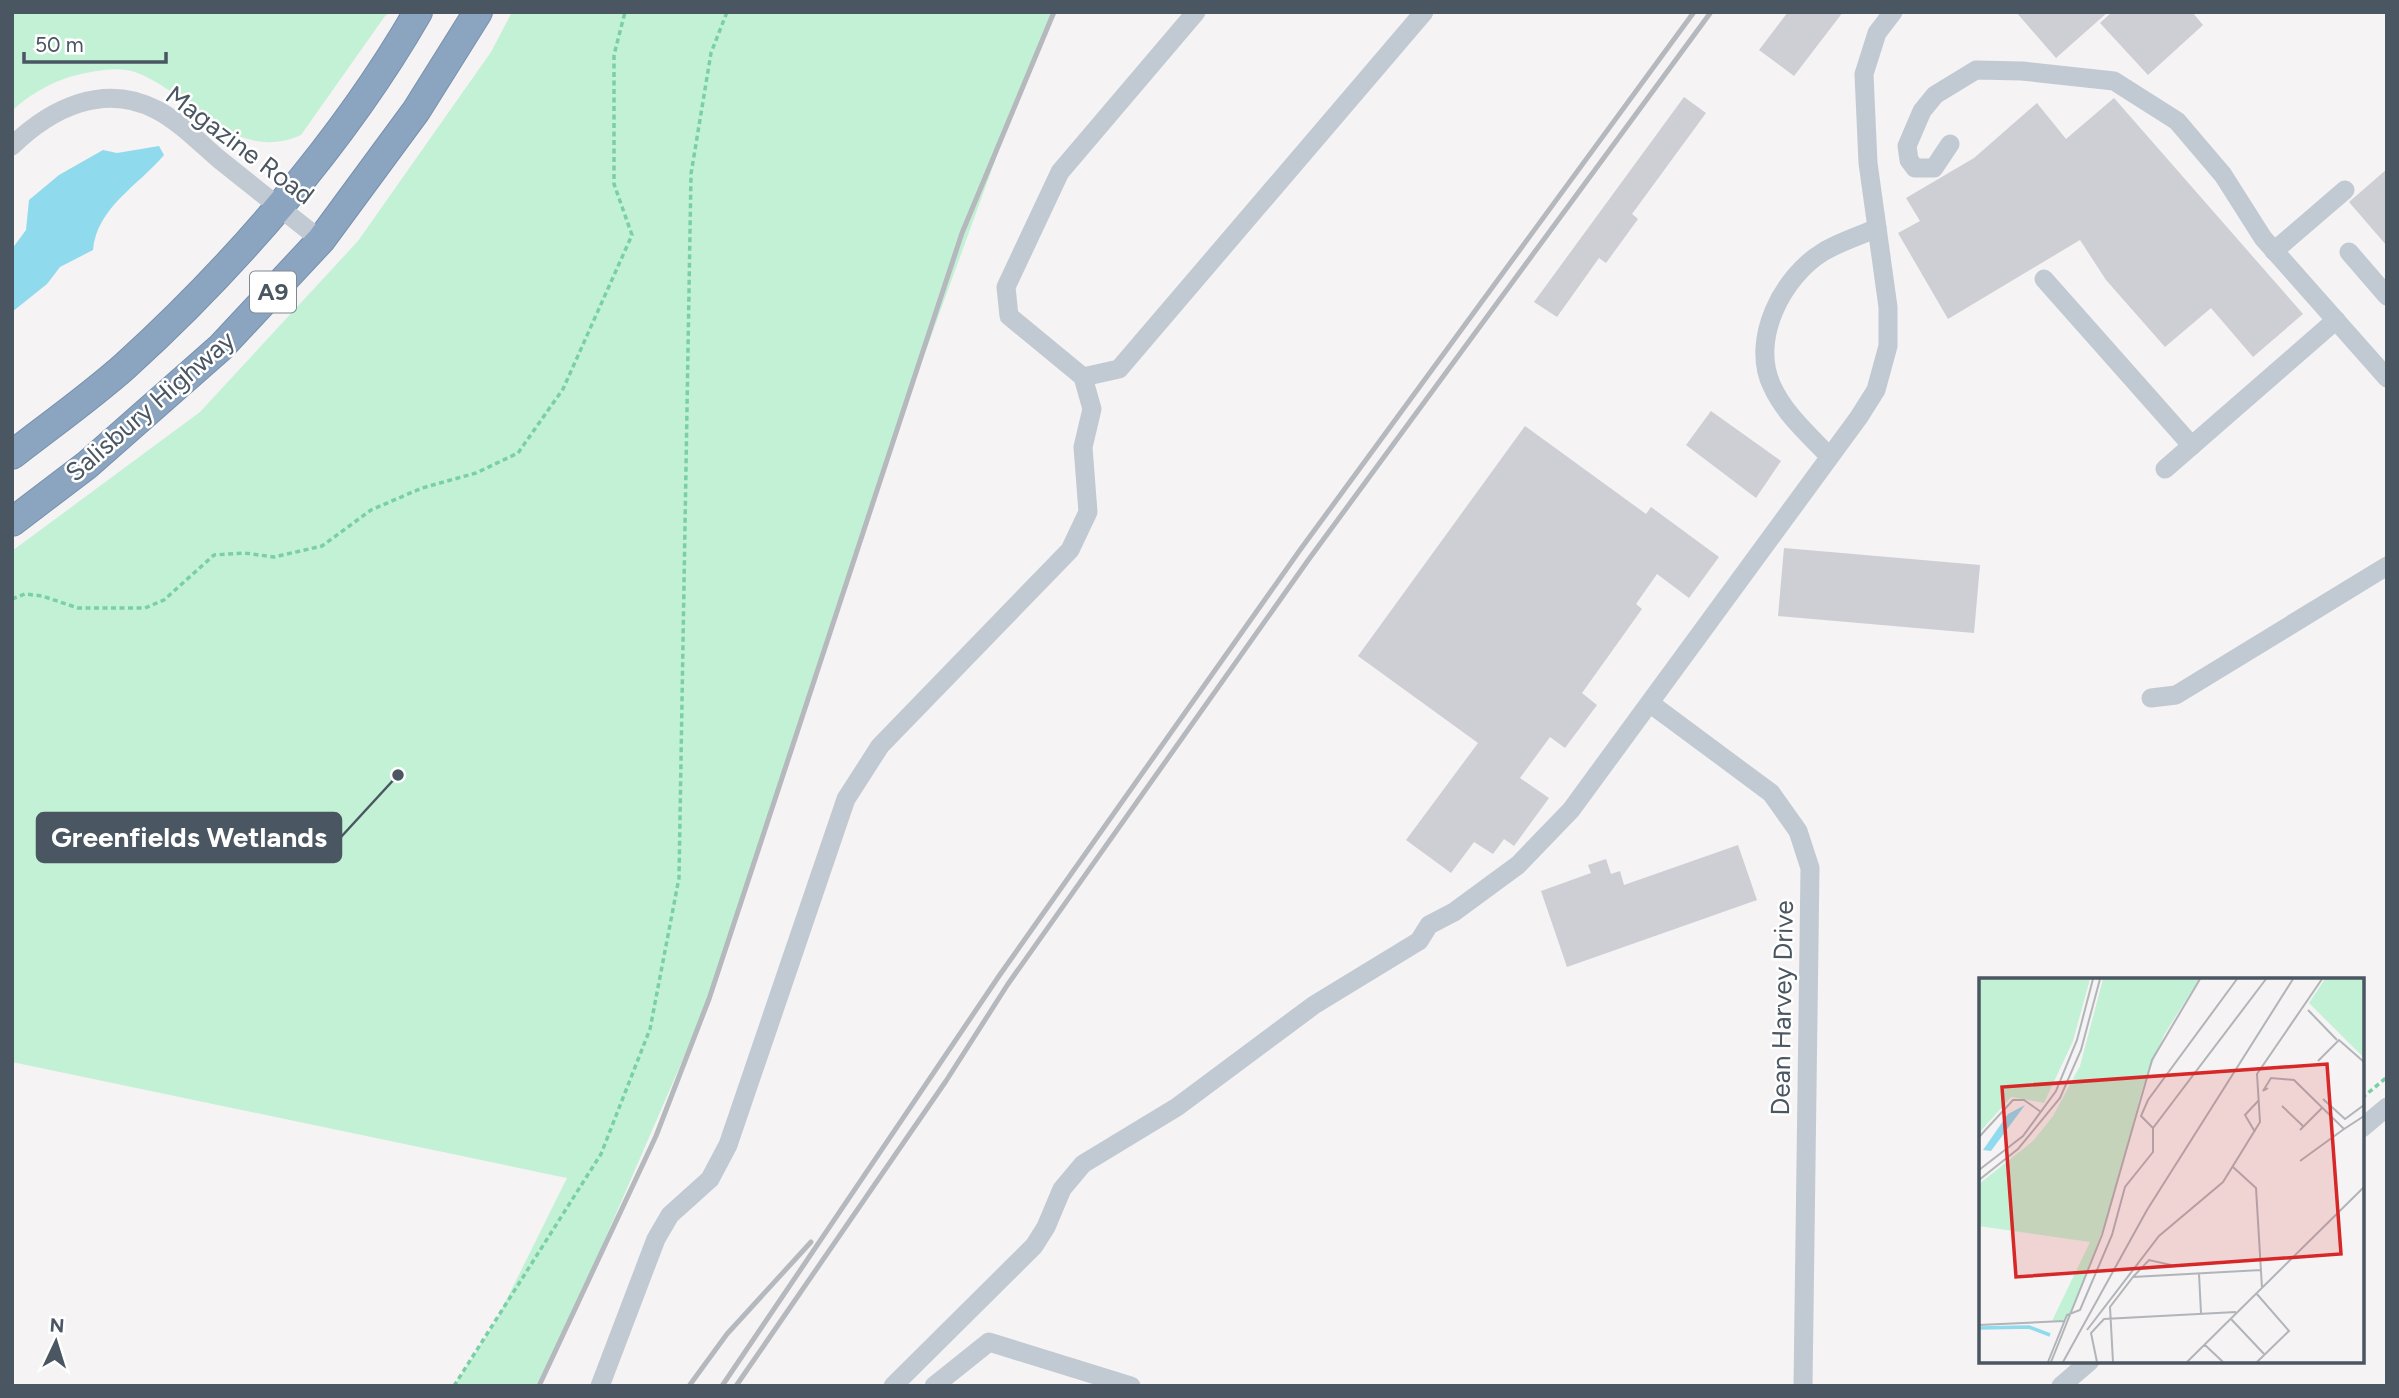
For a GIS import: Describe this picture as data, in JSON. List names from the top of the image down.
{
  "streets": {
    "highway": ["A9", "Salisbury Highway"],
    "street": ["Magazine Road", "Dean Harvey Drive"]
  },
  "crossings": [
    ["Magazine Road", "Salisbury Highway"]
  ],
  "places": ["Greenfields Wetlands"],
  "scale_bar": "50 m",
  "north": "top"
}
